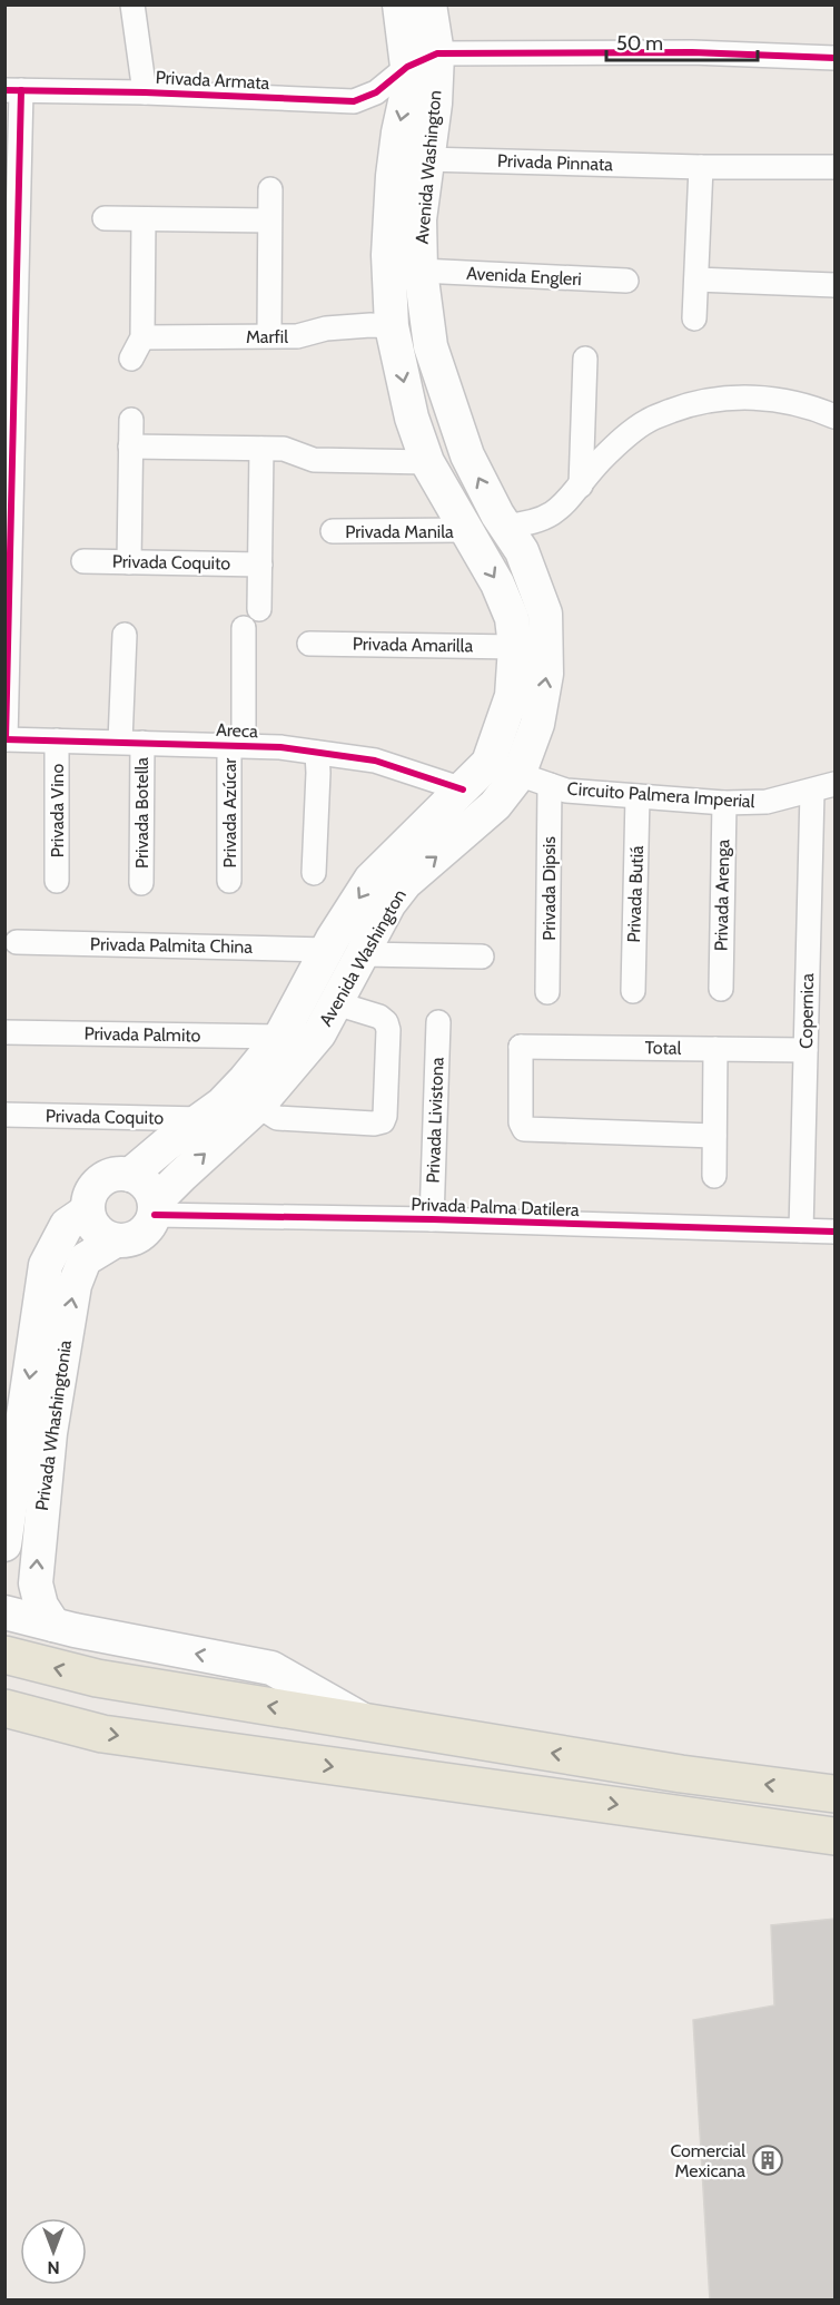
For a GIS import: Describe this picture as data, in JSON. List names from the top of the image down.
{
  "streets": {
    "main road": ["Avenida Washington", "Privada Whashingtonia"],
    "street": [
      "Privada Armata",
      "Privada Pinnata",
      "Avenida Engleri",
      "Marfil",
      "Privada Manila",
      "Privada Coquito",
      "Privada Amarilla",
      "Areca",
      "Circuito Palmera Imperial",
      "Privada Vino",
      "Privada Botella",
      "Privada Azúcar",
      "Privada Dipsis",
      "Privada Butiá",
      "Privada Arenga",
      "Privada Palmita China",
      "Copernica",
      "Privada Palmito",
      "Total",
      "Privada Livistona",
      "Privada Palma Datilera"
    ]
  },
  "crossings": [
    ["Privada Armata", "Avenida Washington"],
    ["Privada Pinnata", "Avenida Washington"],
    ["Avenida Washington", "Avenida Engleri"],
    ["Avenida Washington", "Marfil"],
    ["Avenida Washington", "Privada Manila"],
    ["Avenida Washington", "Privada Coquito"],
    ["Avenida Washington", "Privada Amarilla"],
    ["Avenida Washington", "Areca"],
    ["Avenida Washington", "Circuito Palmera Imperial"],
    ["Avenida Washington", "Privada Palmita China"],
    ["Avenida Washington", "Privada Palmito"],
    ["Avenida Washington", "Privada Palma Datilera"],
    ["Avenida Washington", "Privada Whashingtonia"],
    ["Areca", "Privada Vino"],
    ["Areca", "Privada Botella"],
    ["Areca", "Privada Azúcar"],
    ["Circuito Palmera Imperial", "Privada Dipsis"],
    ["Circuito Palmera Imperial", "Privada Butiá"],
    ["Circuito Palmera Imperial", "Privada Arenga"],
    ["Circuito Palmera Imperial", "Copernica"],
    ["Copernica", "Total"],
    ["Copernica", "Privada Palma Datilera"],
    ["Privada Livistona", "Privada Palma Datilera"],
    ["Privada Palma Datilera", "Privada Whashingtonia"]
  ],
  "places": {
    "building": ["Comercial Mexicana"]
  },
  "scale_bar": "50 m",
  "north": "bottom"
}
